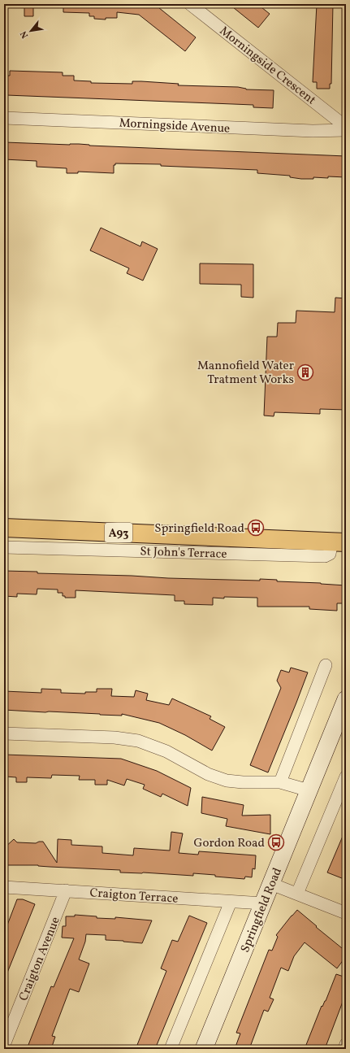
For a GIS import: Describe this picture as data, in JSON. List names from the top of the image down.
{
  "streets": {
    "main road": ["A93", "St John's Terrace"],
    "street": [
      "Morningside Crescent",
      "Morningside Avenue",
      "Craigton Terrace",
      "Springfield Road",
      "Craigton Avenue"
    ]
  },
  "crossings": [
    ["Craigton Terrace", "Springfield Road"],
    ["Craigton Terrace", "Craigton Avenue"]
  ],
  "places": {
    "building": ["Mannofield Water Tratment Works"],
    "bus stop": ["Springfield Road", "Gordon Road"]
  },
  "north": "bottom left"
}
